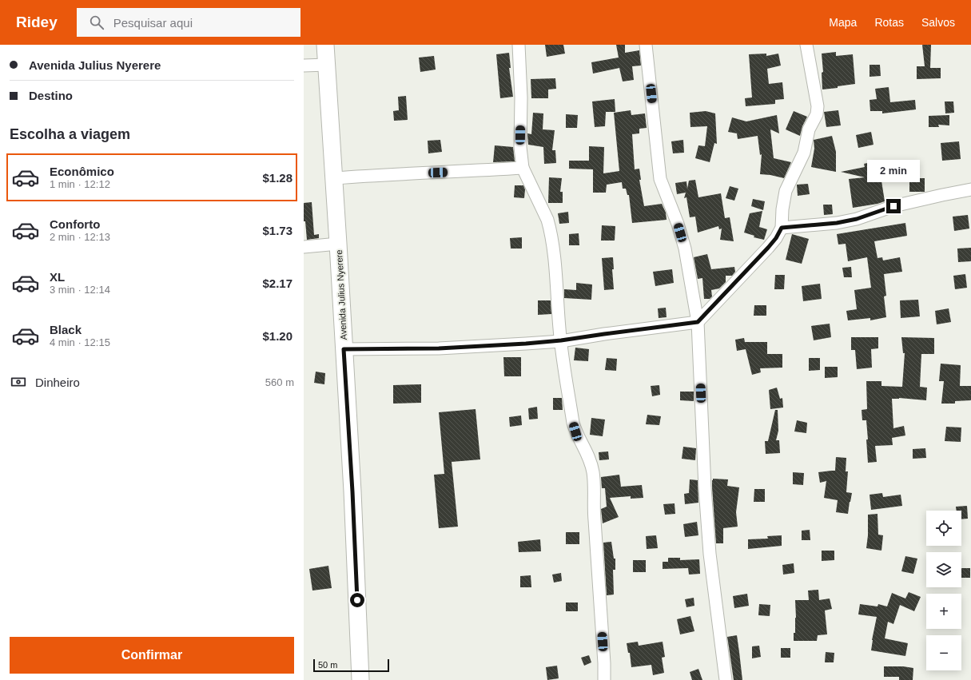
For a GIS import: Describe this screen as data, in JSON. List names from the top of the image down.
{
  "streets": {
    "street": ["Avenida Julius Nyerere"]
  },
  "scale_bar": "50 m",
  "page": {
    "header": "Ridey",
    "search": "Pesquisar aqui",
    "nav": ["Mapa", "Rotas", "Salvos"],
    "banner": ["Avenida Julius Nyerere", "Destino"],
    "heading": "Escolha a viagem",
    "list": [
      {
        "name": "Econômico",
        "note": "1 min · 12:12",
        "value": "$1.28"
      },
      {
        "name": "Conforto",
        "note": "2 min · 12:13",
        "value": "$1.73"
      },
      {
        "name": "XL",
        "note": "3 min · 12:14",
        "value": "$2.17"
      },
      {
        "name": "Black",
        "note": "4 min · 12:15",
        "value": "$1.20"
      }
    ],
    "bubble": "2 min",
    "pay": ["Dinheiro", "560 m"],
    "map_buttons": ["+", "−"],
    "buttons": "Confirmar",
    "scale": "50 m"
  }
}
